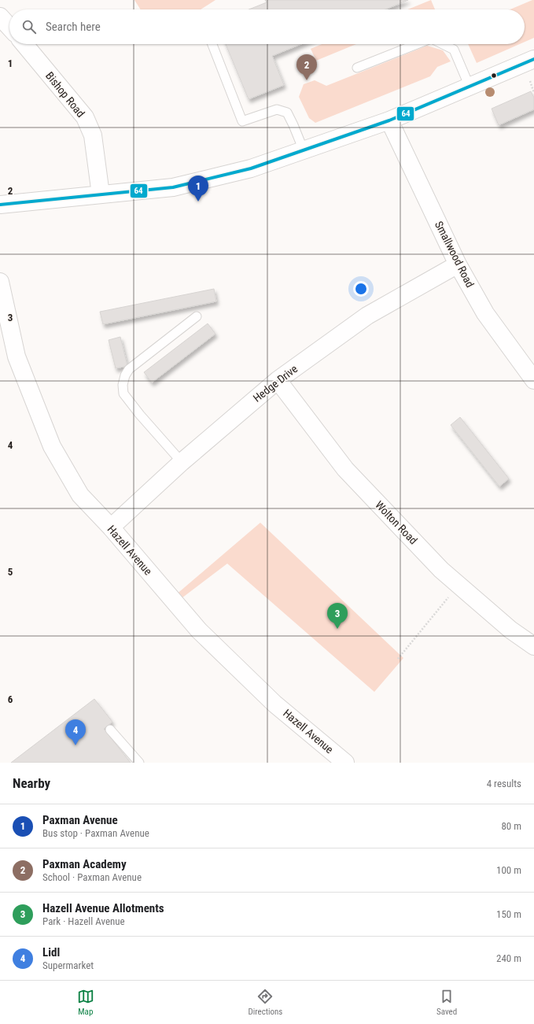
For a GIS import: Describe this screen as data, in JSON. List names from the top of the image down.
{
  "streets": {
    "street": [
      "Bishop Road",
      "Smallwood Road",
      "Hedge Drive",
      "Wolton Road",
      "Hazell Avenue"
    ]
  },
  "crossings": [
    ["Smallwood Road", "Hedge Drive"],
    ["Hedge Drive", "Wolton Road"],
    ["Hedge Drive", "Hazell Avenue"]
  ],
  "lines": ["transit line 64"],
  "page": {
    "search": "Search here",
    "pins": [
      "2",
      "1",
      "3",
      "4"
    ],
    "heading": ["Nearby", "4 results"],
    "list": [
      {
        "mark": "1",
        "name": "Paxman Avenue",
        "note": "Bus stop · Paxman Avenue",
        "value": "80 m"
      },
      {
        "mark": "2",
        "name": "Paxman Academy",
        "note": "School · Paxman Avenue",
        "value": "100 m"
      },
      {
        "mark": "3",
        "name": "Hazell Avenue Allotments",
        "note": "Park · Hazell Avenue",
        "value": "150 m"
      },
      {
        "mark": "4",
        "name": "Lidl",
        "note": "Supermarket",
        "value": "240 m"
      }
    ],
    "nav": ["Map", "Directions", "Saved"]
  },
  "grid": {
    "rows": [
      "1",
      "2",
      "3",
      "4",
      "5",
      "6"
    ]
  }
}
